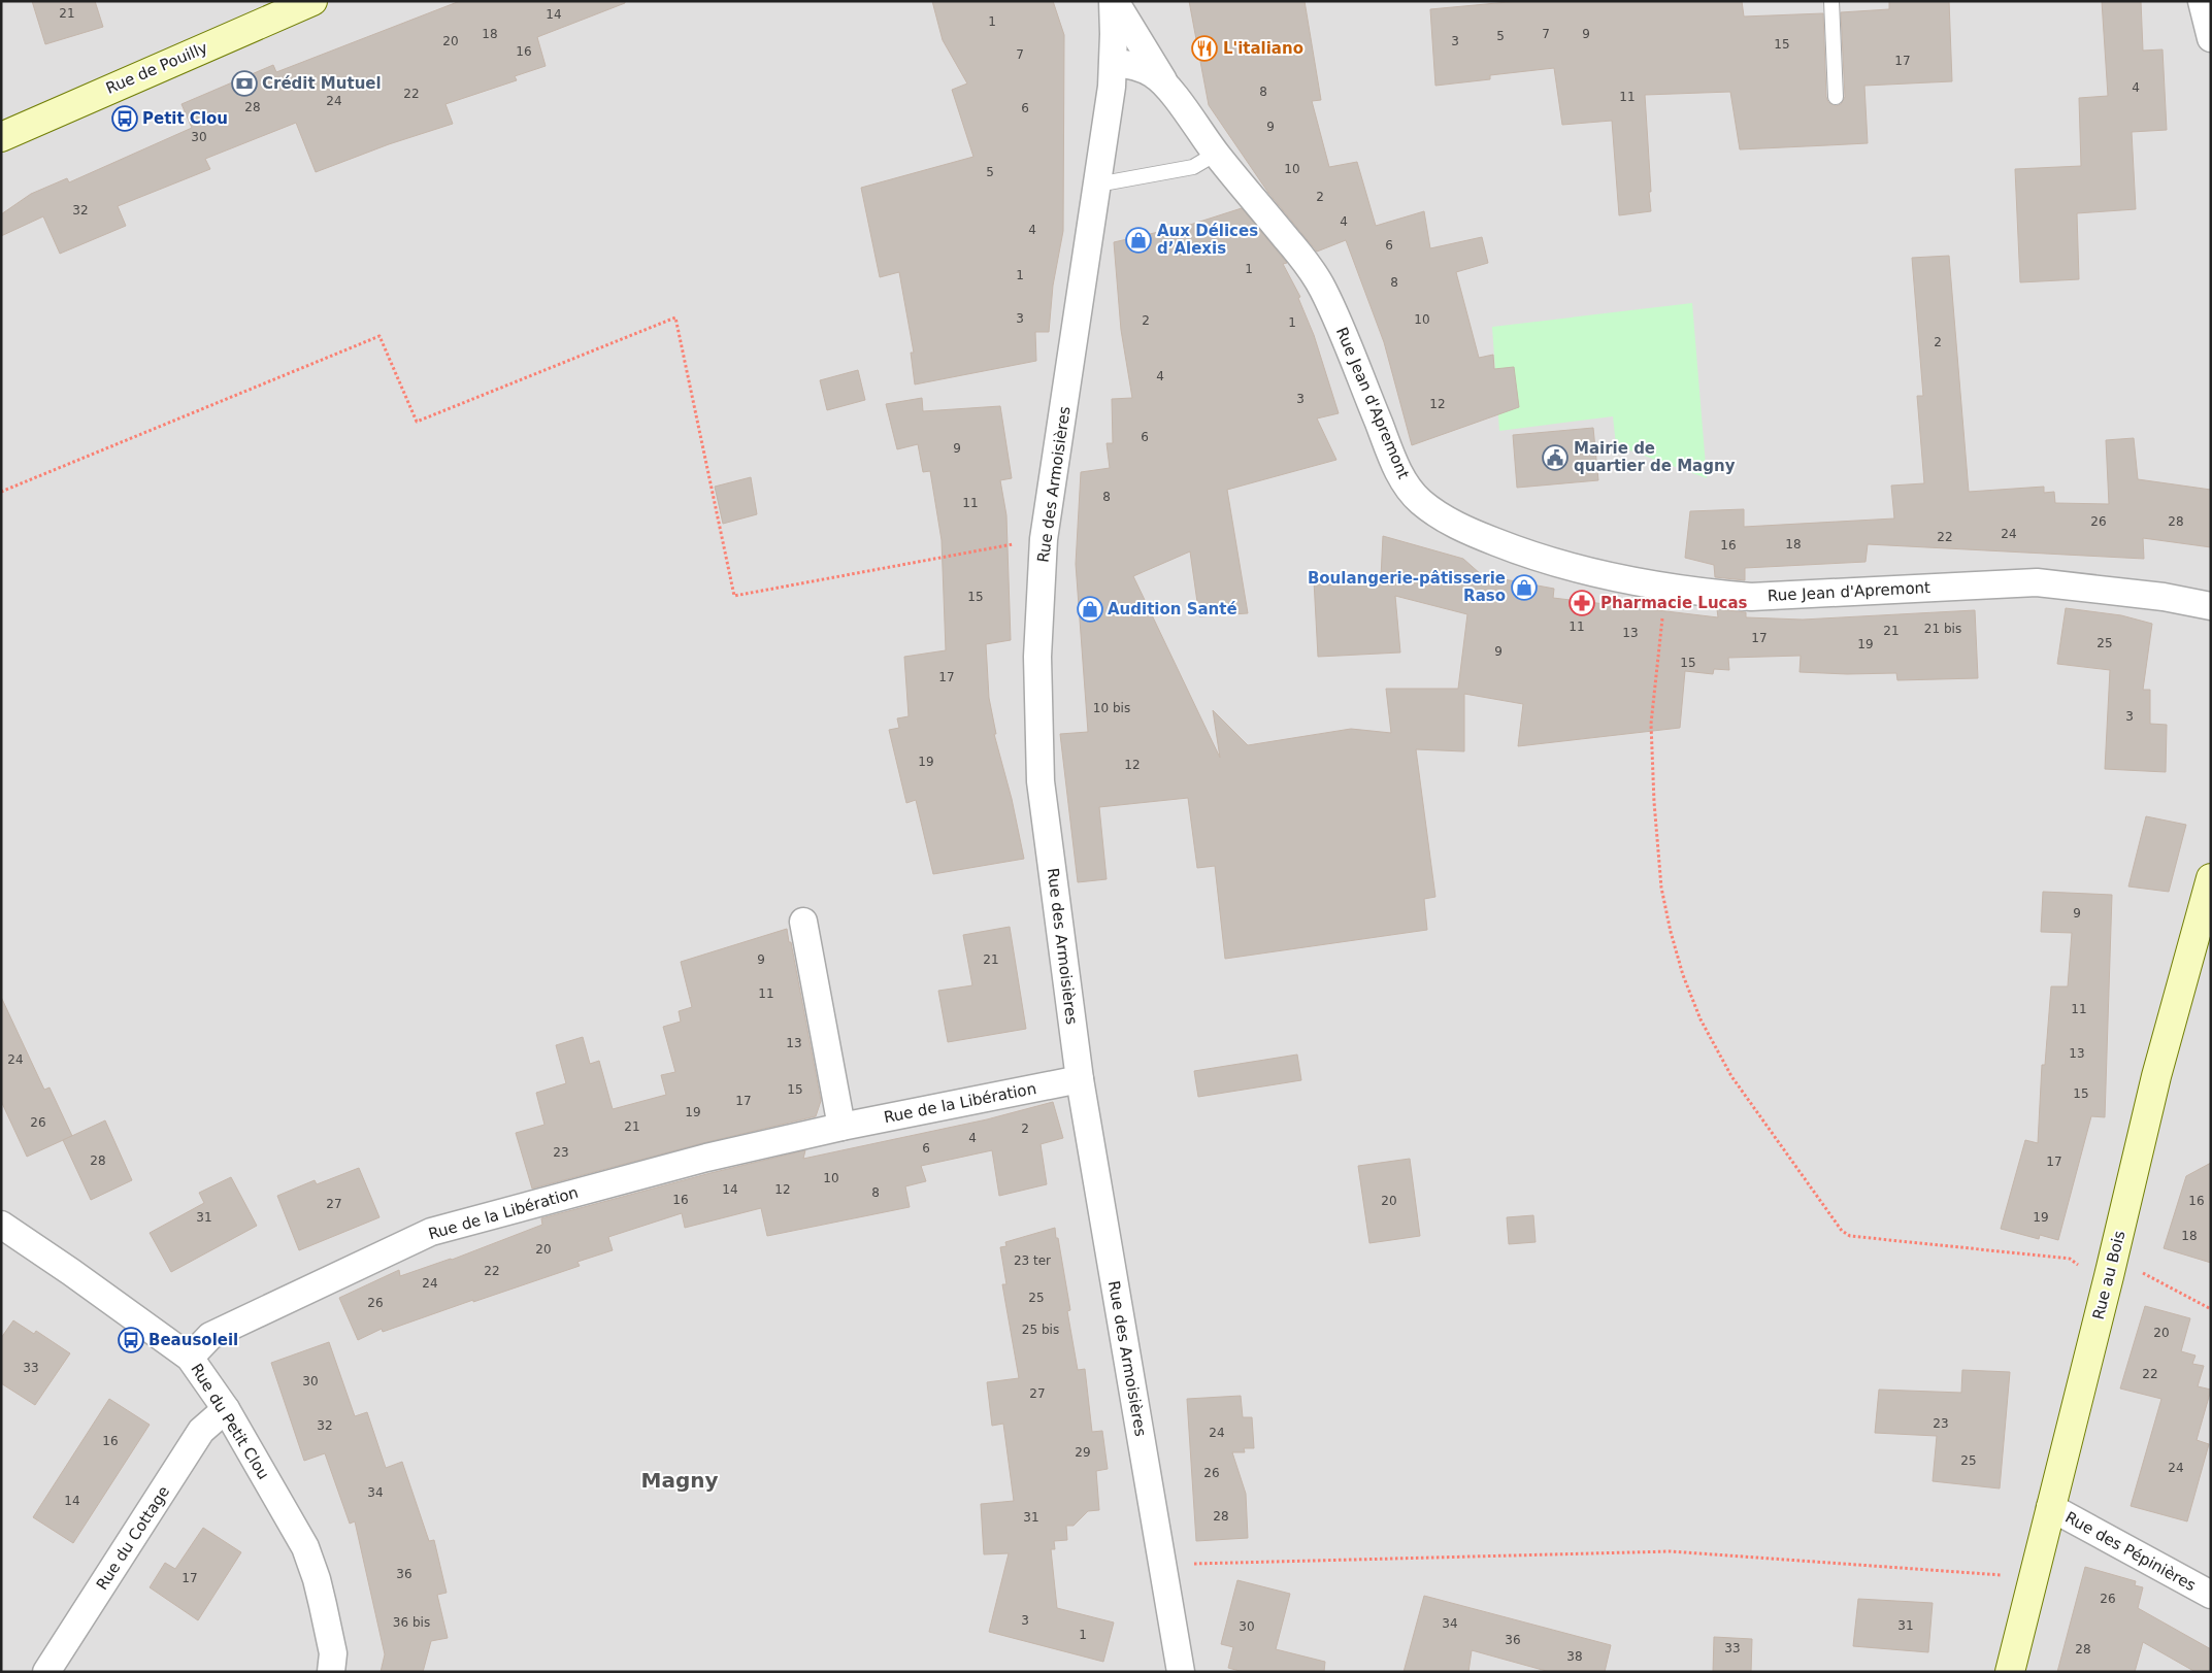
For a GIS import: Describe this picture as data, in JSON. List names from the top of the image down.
{
  "streets": {
    "main road": ["Rue de Pouilly", "Rue au Bois"],
    "street": [
      "Rue Jean d'Apremont",
      "Rue des Armoisières",
      "Rue de la Libération",
      "Rue du Petit Clou",
      "Rue du Cottage",
      "Rue des Pépinières"
    ]
  },
  "crossings": [
    ["Rue des Armoisières", "Rue de la Libération"],
    ["Rue de la Libération", "Rue du Petit Clou"],
    ["Rue au Bois", "Rue des Pépinières"],
    ["Rue du Petit Clou", "Rue du Cottage"]
  ],
  "districts": ["Magny"],
  "places": {
    "restaurant": ["L'italiano"],
    "bank": ["Crédit Mutuel"],
    "bus stop": ["Petit Clou", "Beausoleil"],
    "shop": ["Aux Délices d’Alexis", "Boulangerie-pâtisserie Raso", "Audition Santé"],
    "public building": ["Mairie de quartier de Magny"],
    "pharmacy": ["Pharmacie Lucas"]
  },
  "house_numbers": [
    "21",
    "14",
    "1",
    "18",
    "7",
    "9",
    "5",
    "20",
    "3",
    "15",
    "16",
    "7",
    "17",
    "4",
    "8",
    "22",
    "11",
    "24",
    "28",
    "6",
    "9",
    "30",
    "10",
    "5",
    "2",
    "32",
    "4",
    "4",
    "6",
    "1",
    "1",
    "8",
    "3",
    "10",
    "2",
    "1",
    "2",
    "4",
    "3",
    "12",
    "6",
    "9",
    "8",
    "11",
    "26",
    "28",
    "24",
    "22",
    "18",
    "16",
    "15",
    "11",
    "21 bis",
    "21",
    "13",
    "17",
    "25",
    "19",
    "9",
    "15",
    "17",
    "10 bis",
    "3",
    "19",
    "12",
    "9",
    "9",
    "21",
    "11",
    "11",
    "13",
    "13",
    "24",
    "15",
    "15",
    "17",
    "19",
    "26",
    "21",
    "2",
    "4",
    "6",
    "23",
    "28",
    "17",
    "10",
    "14",
    "12",
    "8",
    "16",
    "20",
    "16",
    "27",
    "31",
    "19",
    "18",
    "20",
    "23 ter",
    "22",
    "24",
    "25",
    "26",
    "25 bis",
    "20",
    "33",
    "22",
    "30",
    "27",
    "23",
    "32",
    "24",
    "16",
    "29",
    "25",
    "24",
    "26",
    "34",
    "14",
    "28",
    "31",
    "36",
    "17",
    "26",
    "3",
    "36 bis",
    "34",
    "31",
    "30",
    "1",
    "36",
    "33",
    "28",
    "38"
  ]
}
